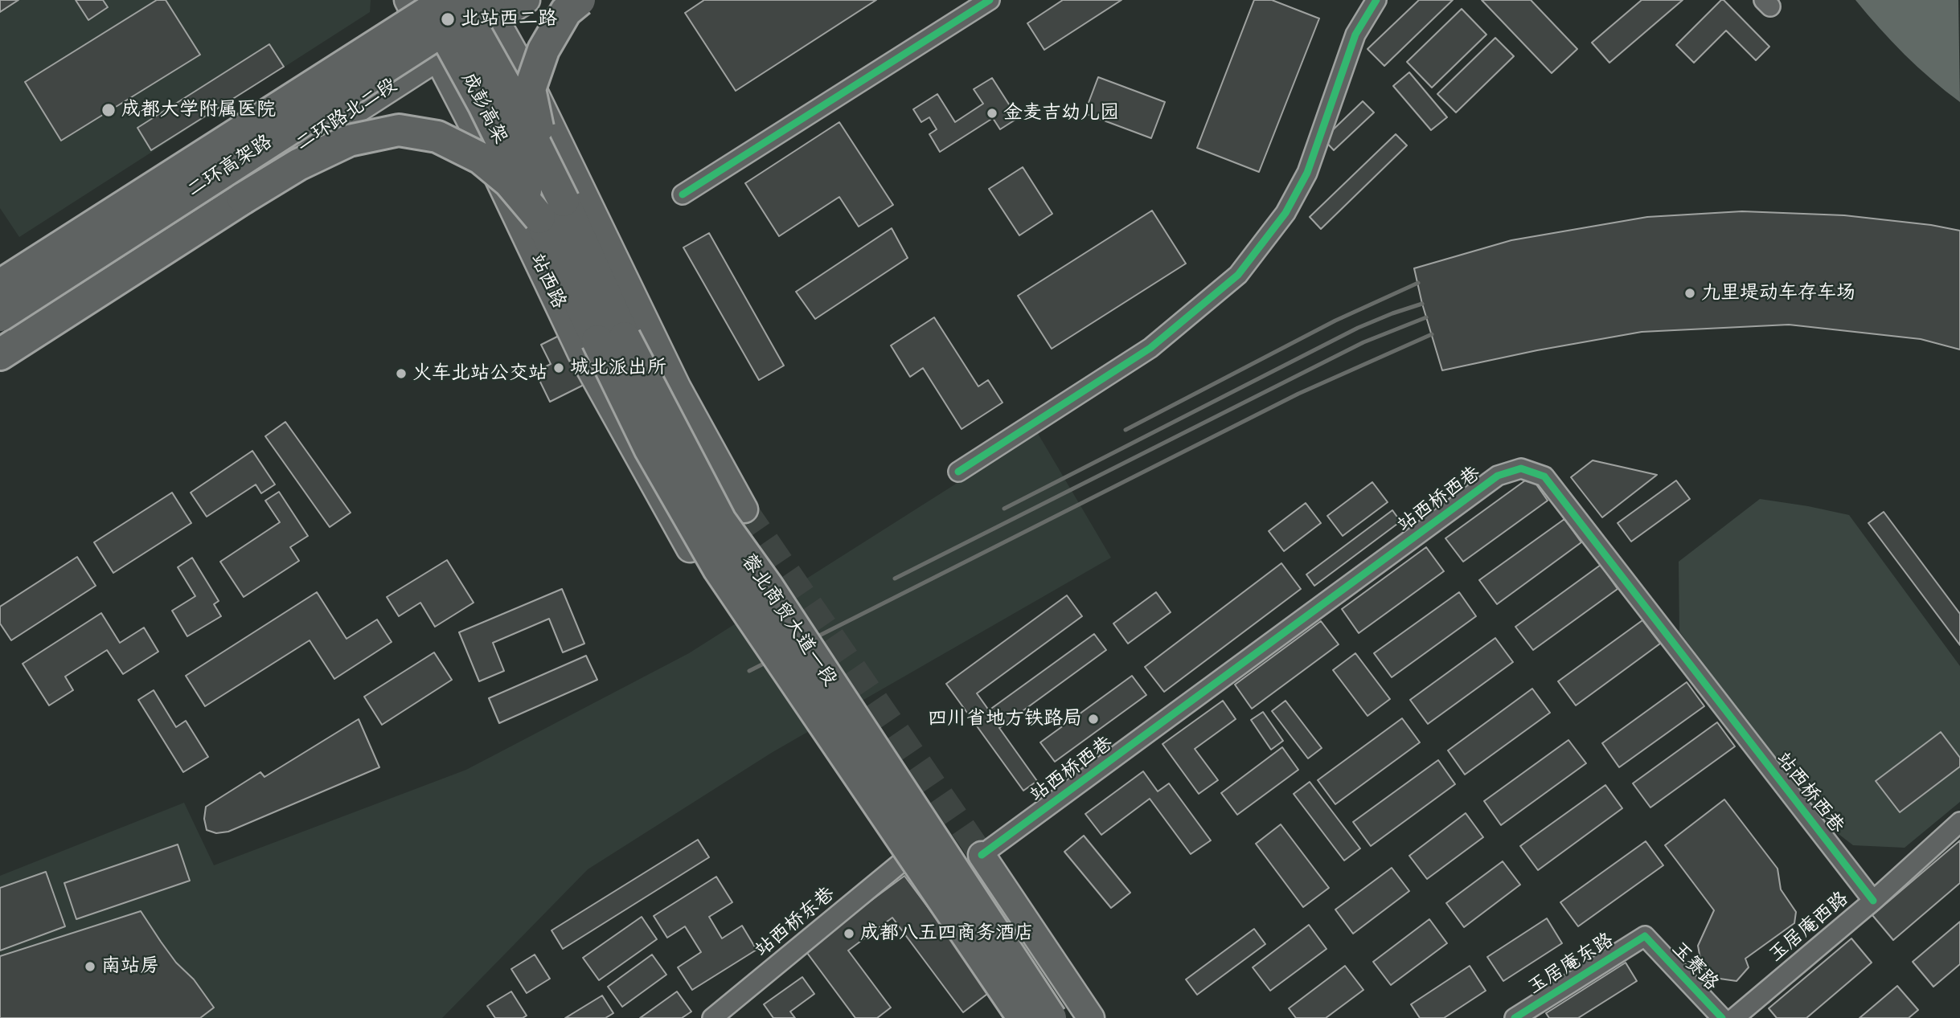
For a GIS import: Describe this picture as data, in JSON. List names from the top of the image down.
{
  "streets": {
    "highway": ["成彭高架", "二环高架路", "蓉北商贸大道一段"],
    "main road": ["二环路北二段", "站西路"],
    "street": [
      "站西桥西巷",
      "站西桥东巷",
      "玉居庵西路",
      "玉居庵东路",
      "玉赛路"
    ]
  },
  "crossings": [
    ["成彭高架", "站西路"],
    ["成彭高架", "蓉北商贸大道一段"],
    ["二环路北二段", "二环高架路"],
    ["二环路北二段", "站西路"],
    ["站西桥西巷", "玉居庵西路"],
    ["玉居庵东路", "玉赛路"]
  ],
  "places": [
    "北站西二路",
    "成都大学附属医院",
    "金麦吉幼儿园",
    "九里堤动车存车场",
    "城北派出所",
    "火车北站公交站",
    "四川省地方铁路局",
    "成都八五四商务酒店",
    "南站房"
  ]
}
